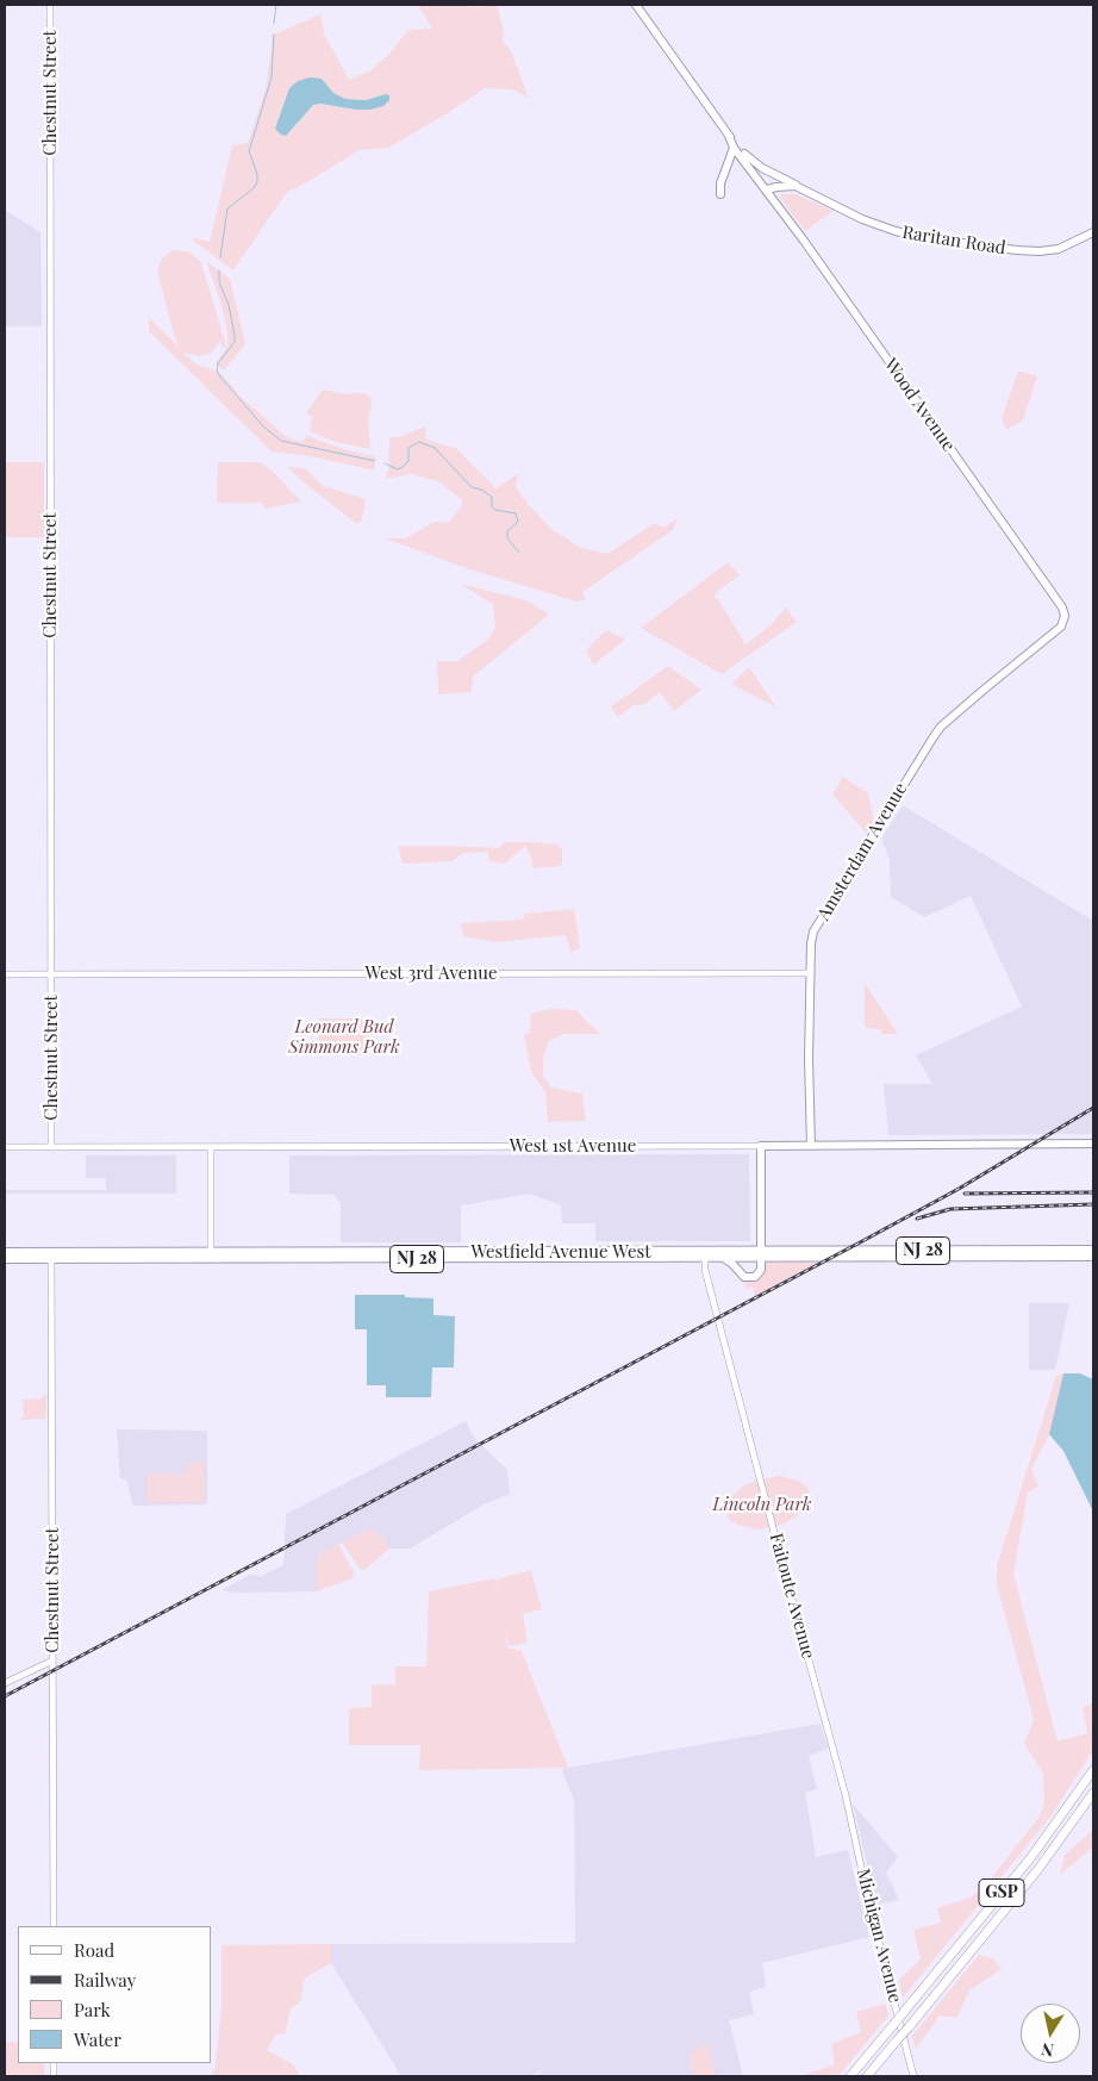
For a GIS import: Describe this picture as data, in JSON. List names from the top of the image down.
{
  "streets": {
    "highway": ["GSP"],
    "main road": [
      "Raritan Road",
      "Wood Avenue",
      "Amsterdam Avenue",
      "West 1st Avenue",
      "NJ 28",
      "Westfield Avenue West"
    ],
    "street": [
      "Chestnut Street",
      "West 3rd Avenue",
      "Faitoute Avenue",
      "Michigan Avenue"
    ]
  },
  "crossings": [
    ["Chestnut Street", "West 3rd Avenue"],
    ["Chestnut Street", "West 1st Avenue"],
    ["Chestnut Street", "NJ 28"],
    ["Chestnut Street", "Westfield Avenue West"],
    ["Raritan Road", "Wood Avenue"],
    ["Wood Avenue", "Amsterdam Avenue"],
    ["Amsterdam Avenue", "West 3rd Avenue"],
    ["Amsterdam Avenue", "West 1st Avenue"],
    ["NJ 28", "Westfield Avenue West"],
    ["Westfield Avenue West", "Faitoute Avenue"],
    ["Faitoute Avenue", "Michigan Avenue"]
  ],
  "parks": ["Leonard Bud Simmons Park", "Lincoln Park"],
  "legend": [
    "Road",
    "Railway",
    "Park",
    "Water"
  ],
  "north": "bottom"
}
